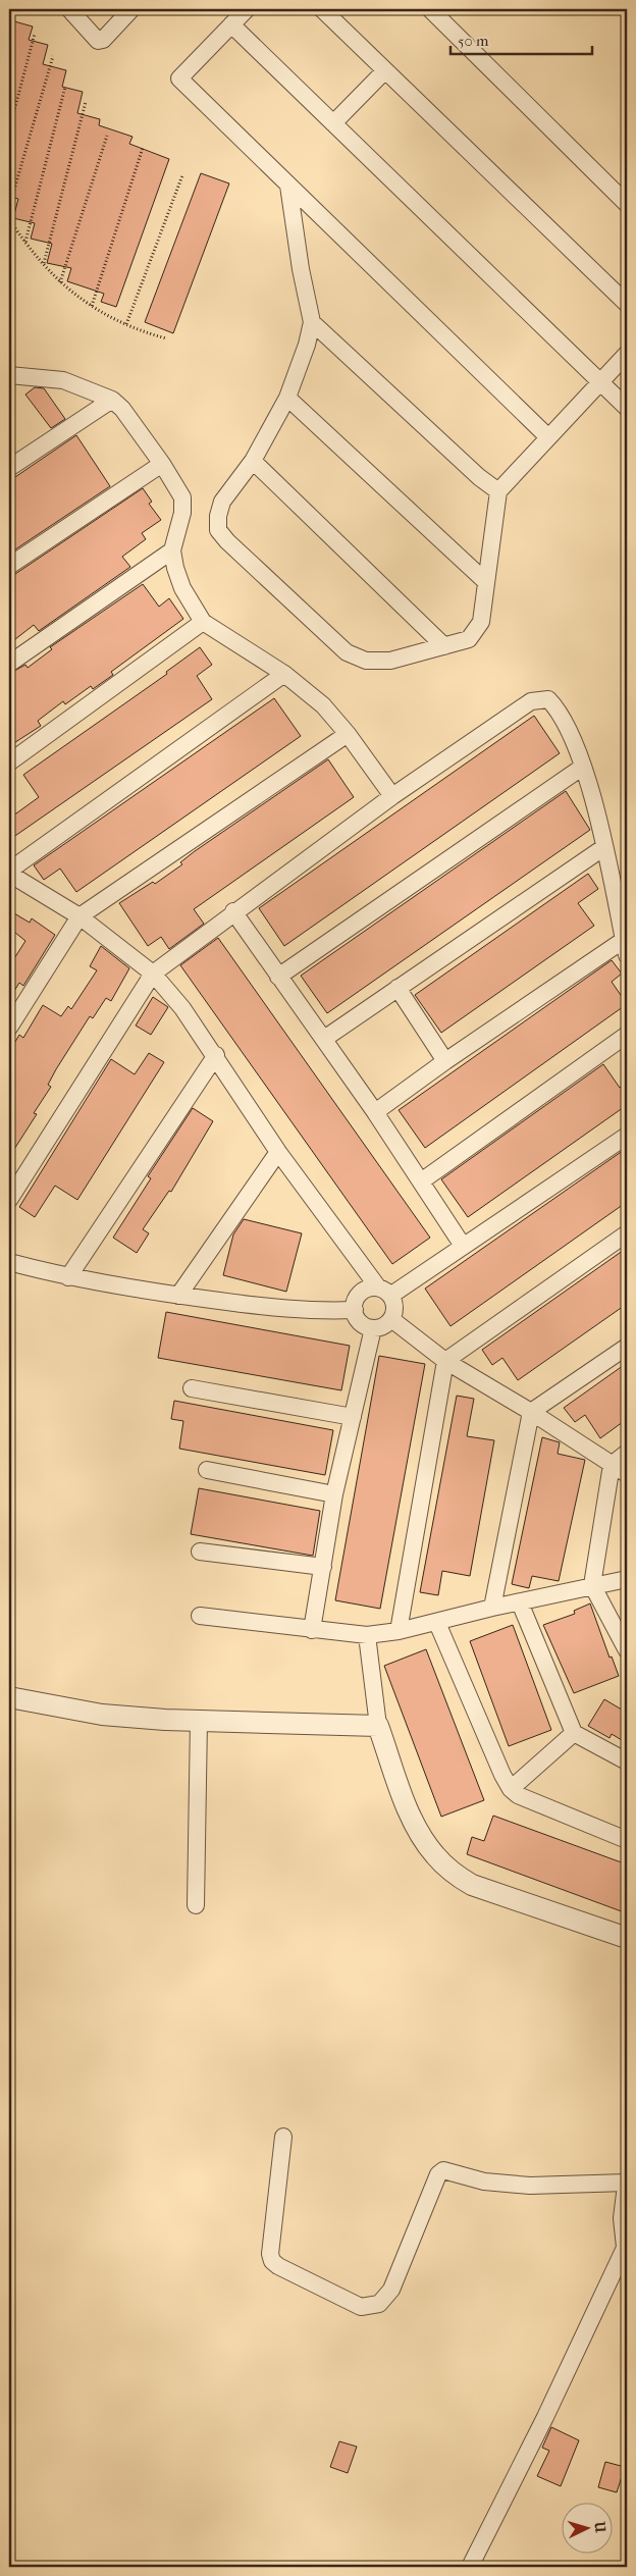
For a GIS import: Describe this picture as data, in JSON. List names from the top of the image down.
{
  "scale_bar": "50 m",
  "north": "right"
}
